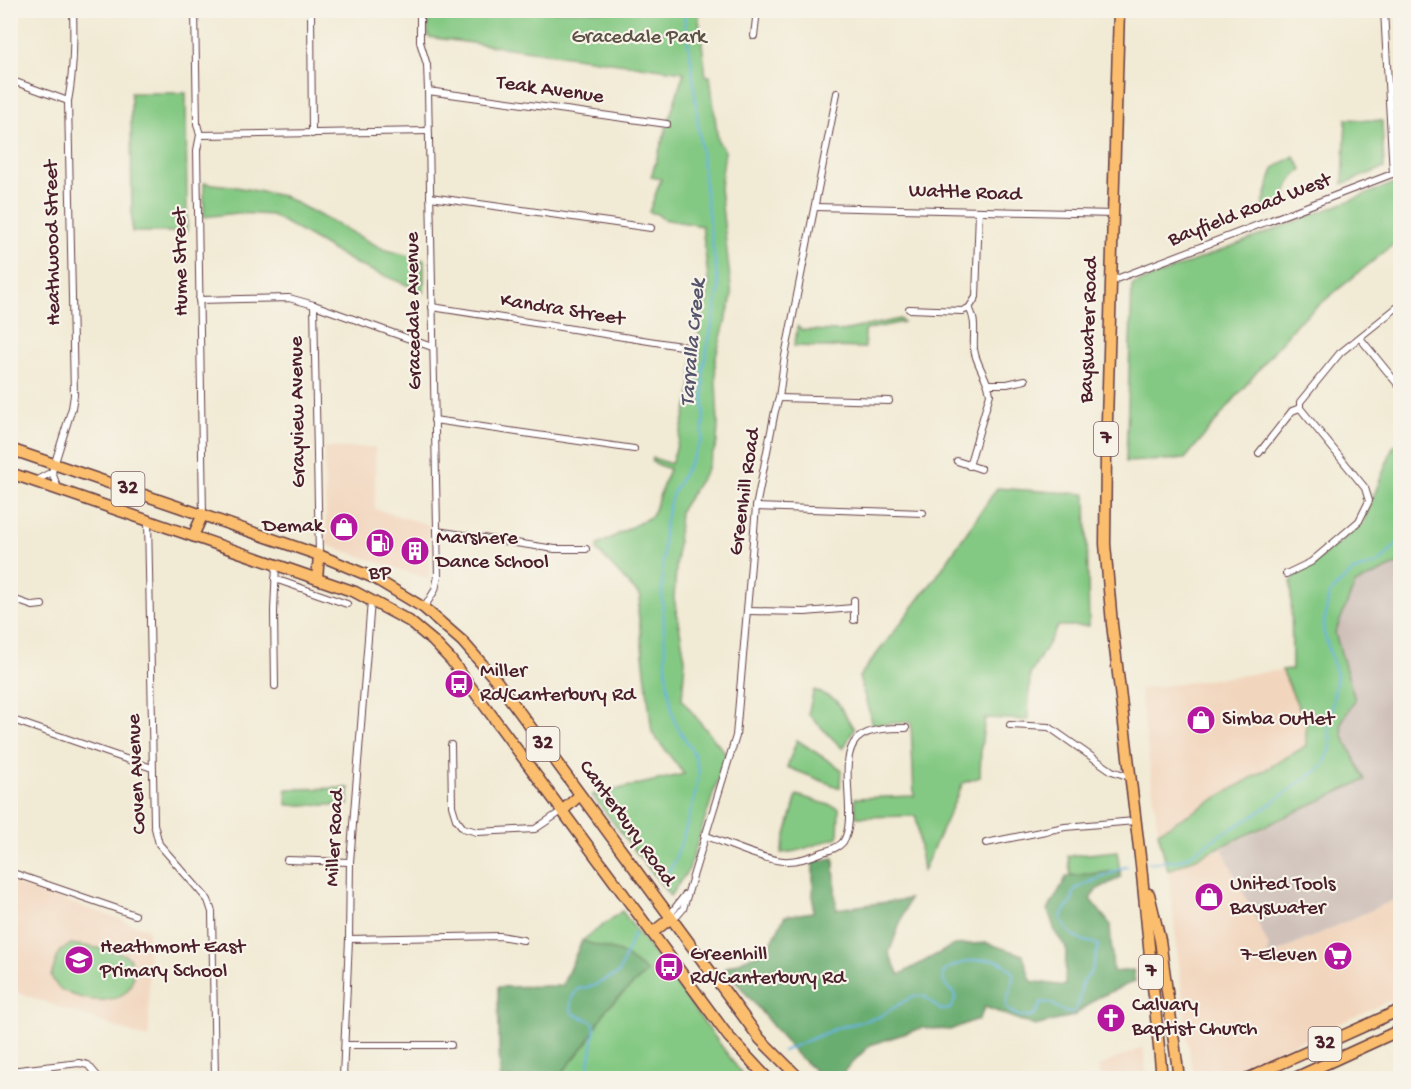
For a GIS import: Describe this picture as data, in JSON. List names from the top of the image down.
{
  "streets": {
    "main road": [
      "Bayswater Road",
      "7",
      "32",
      "Canterbury Road"
    ],
    "street": [
      "Teak Avenue",
      "Wattle Road",
      "Bayfield Road West",
      "Heathwood Street",
      "Hume Street",
      "Gracedale Avenue",
      "Kandra Street",
      "Grayview Avenue",
      "Greenhill Road",
      "Coven Avenue",
      "Miller Road"
    ]
  },
  "crossings": [
    ["Teak Avenue", "Gracedale Avenue"],
    ["Wattle Road", "Bayswater Road"],
    ["Wattle Road", "Greenhill Road"],
    ["Bayfield Road West", "Bayswater Road"],
    ["Heathwood Street", "Canterbury Road"],
    ["Hume Street", "Canterbury Road"],
    ["Gracedale Avenue", "Kandra Street"],
    ["Gracedale Avenue", "Canterbury Road"],
    ["Grayview Avenue", "Canterbury Road"],
    ["Greenhill Road", "Canterbury Road"],
    ["Coven Avenue", "Canterbury Road"],
    ["Canterbury Road", "Miller Road"]
  ],
  "water": ["Tarralla Creek"],
  "parks": ["Gracedale Park"],
  "places": {
    "shop": ["Demak", "Simba Outlet", "United Tools Bayswater"],
    "fuel station": ["BP"],
    "building": ["Marshere Dance School"],
    "bus stop": ["Miller Rd/Canterbury Rd", "Greenhill Rd/Canterbury Rd"],
    "supermarket": ["7-Eleven"],
    "school or university": ["Heathmont East Primary School"],
    "church": ["Calvary Baptist Church"]
  }
}
